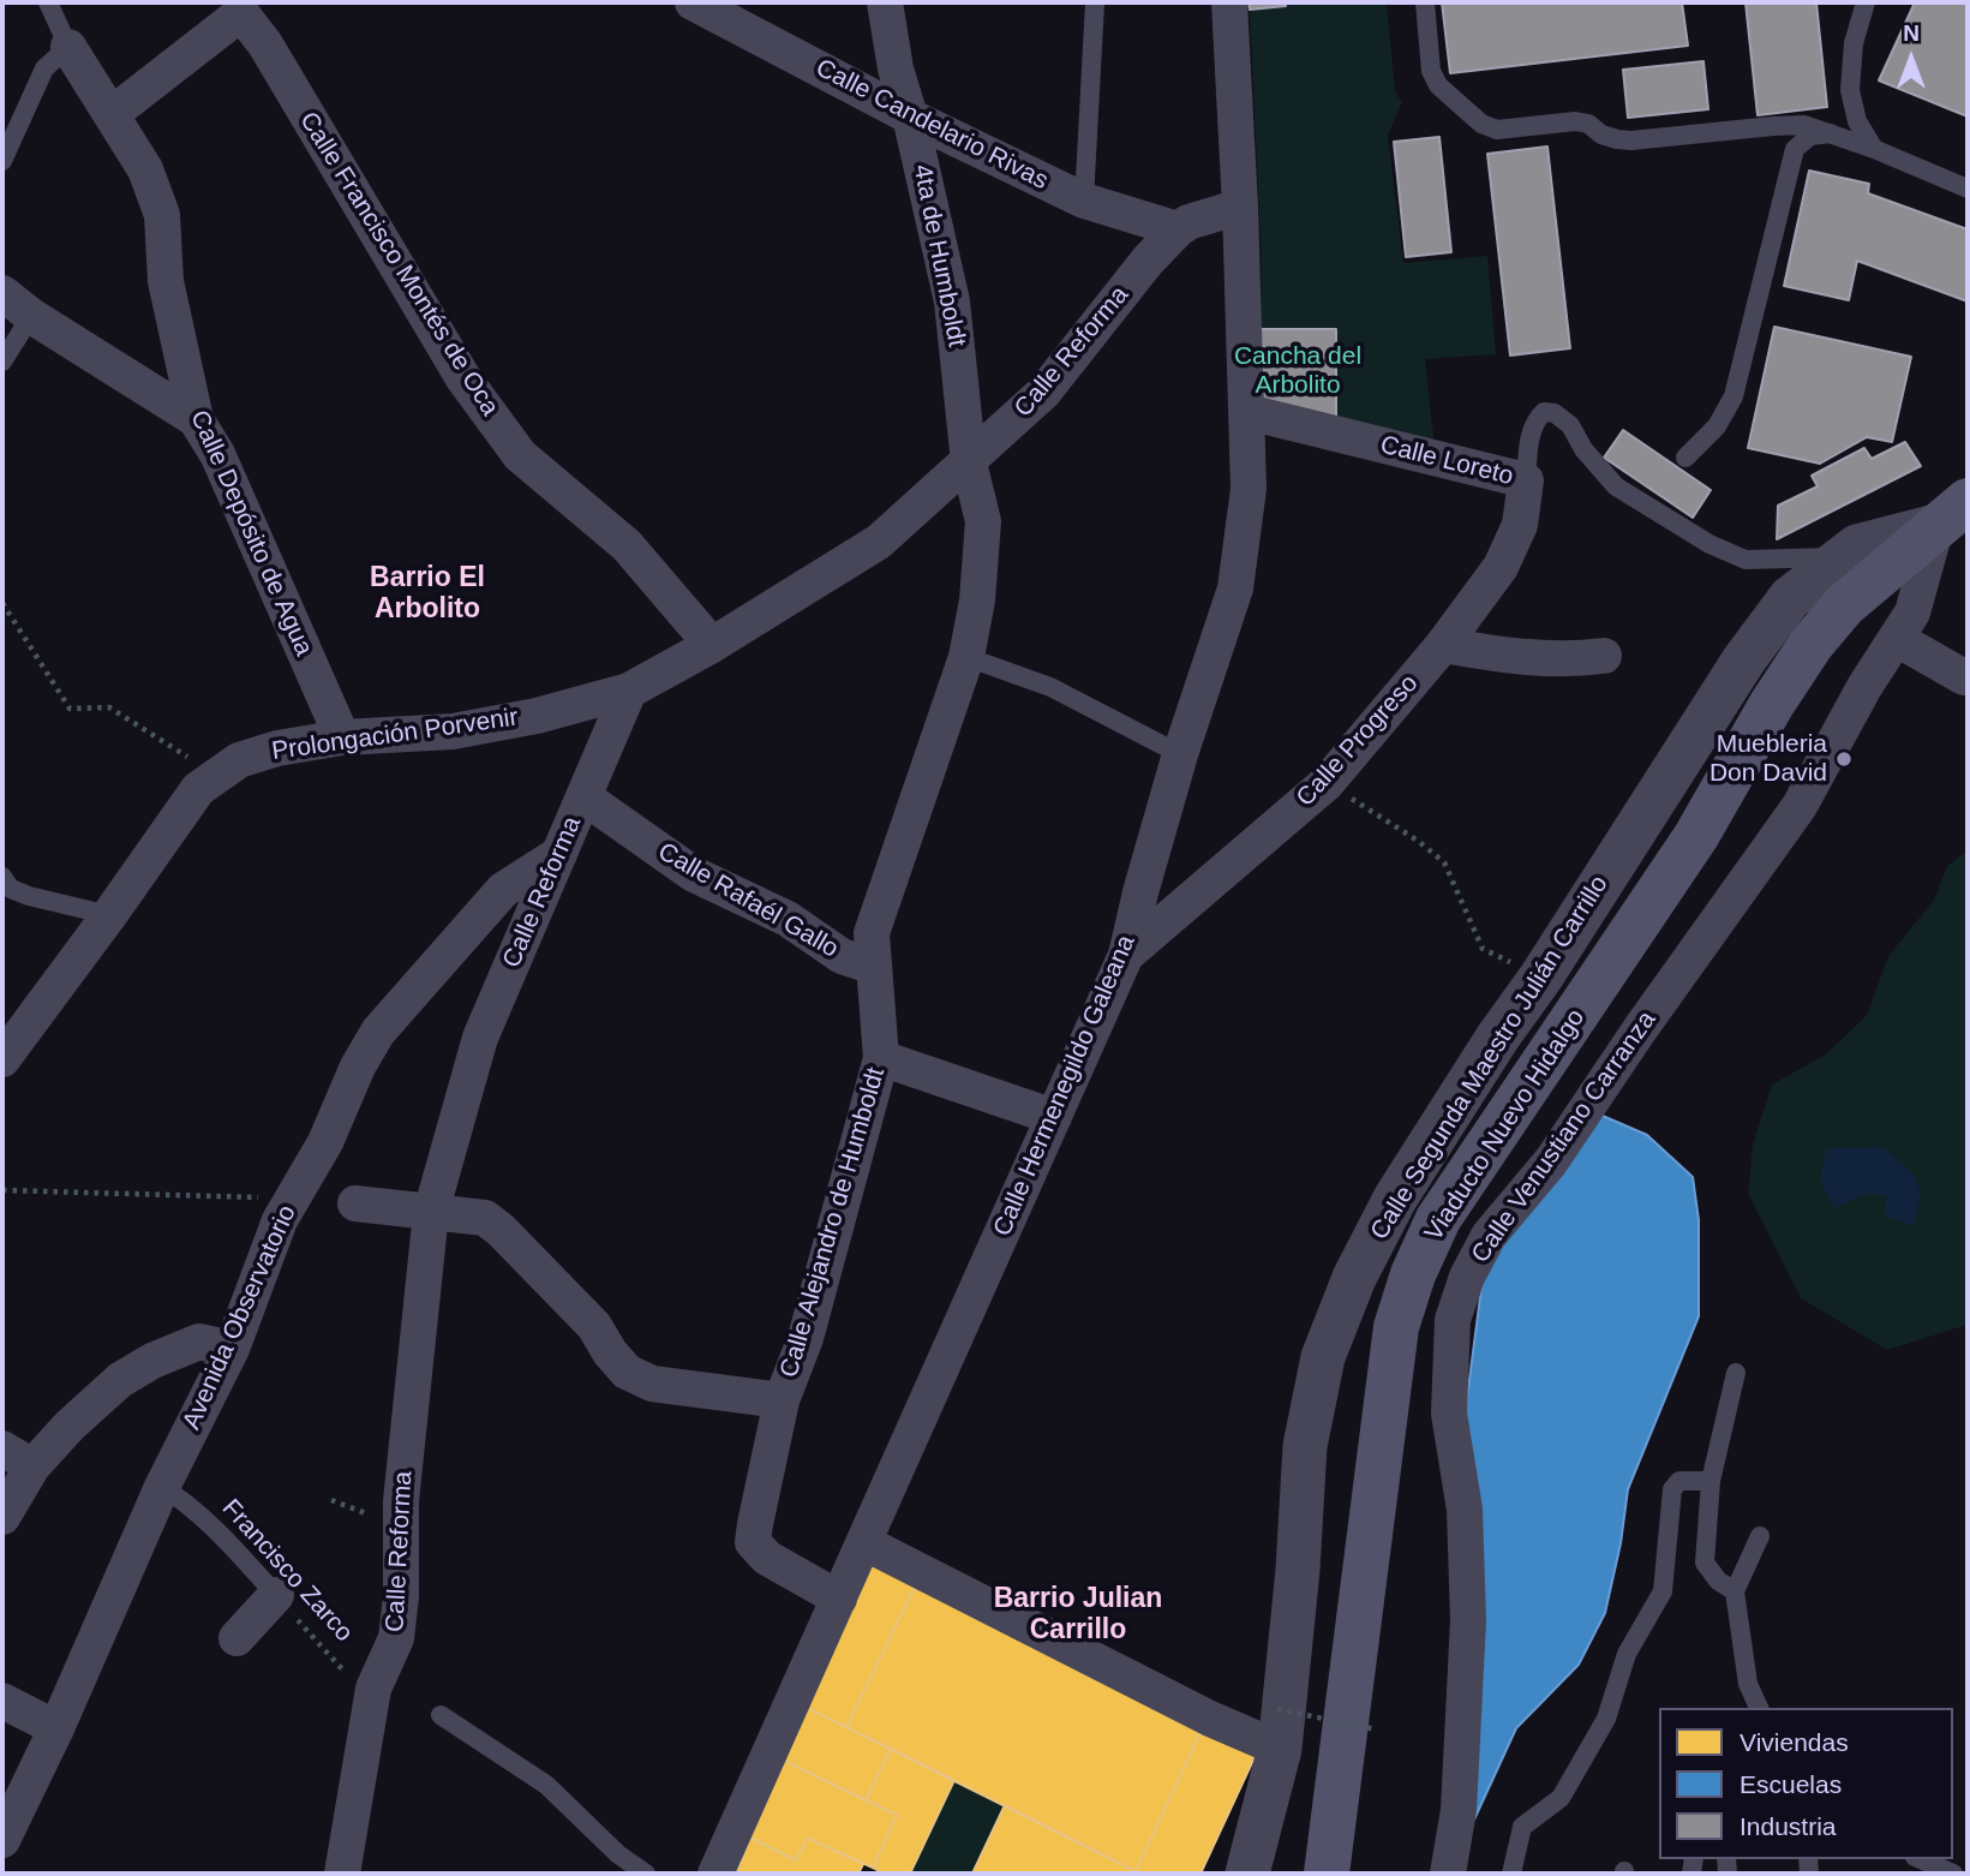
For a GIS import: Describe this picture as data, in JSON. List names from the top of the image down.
{
  "streets": {
    "main road": ["Viaducto Nuevo Hidalgo"],
    "street": [
      "Calle Candelario Rivas",
      "4ta de Humboldt",
      "Calle Francisco Montés de Oca",
      "Calle Reforma",
      "Calle Loreto",
      "Calle Depósito de Agua",
      "Prolongación Porvenir",
      "Calle Progreso",
      "Calle Rafaél Gallo",
      "Calle Segunda Maestro Julián Carrillo",
      "Calle Hermenegildo Galeana",
      "Calle Venustiano Carranza",
      "Calle Alejandro de Humboldt",
      "Avenida Observatorio"
    ],
    "lane": ["Francisco Zarco"]
  },
  "crossings": [
    ["Calle Candelario Rivas", "4ta de Humboldt"],
    ["Calle Candelario Rivas", "Calle Reforma"],
    ["4ta de Humboldt", "Calle Reforma"],
    ["4ta de Humboldt", "Calle Alejandro de Humboldt"],
    ["Calle Francisco Montés de Oca", "Calle Reforma"],
    ["Calle Reforma", "Prolongación Porvenir"],
    ["Calle Reforma", "Calle Rafaél Gallo"],
    ["Calle Reforma", "Calle Hermenegildo Galeana"],
    ["Calle Reforma", "Calle Alejandro de Humboldt"],
    ["Calle Reforma", "Avenida Observatorio"],
    ["Calle Reforma", "Francisco Zarco"],
    ["Calle Loreto", "Calle Progreso"],
    ["Calle Loreto", "Calle Segunda Maestro Julián Carrillo"],
    ["Calle Loreto", "Calle Hermenegildo Galeana"],
    ["Calle Depósito de Agua", "Prolongación Porvenir"],
    ["Calle Progreso", "Calle Hermenegildo Galeana"],
    ["Calle Rafaél Gallo", "Calle Alejandro de Humboldt"],
    ["Calle Segunda Maestro Julián Carrillo", "Viaducto Nuevo Hidalgo"],
    ["Calle Segunda Maestro Julián Carrillo", "Calle Venustiano Carranza"],
    ["Calle Hermenegildo Galeana", "Calle Alejandro de Humboldt"],
    ["Viaducto Nuevo Hidalgo", "Calle Venustiano Carranza"],
    ["Avenida Observatorio", "Francisco Zarco"]
  ],
  "districts": ["Barrio El Arbolito", "Barrio Julian Carrillo"],
  "parks": ["Cancha del Arbolito"],
  "places": ["Muebleria Don David"],
  "legend": ["Viviendas", "Escuelas", "Industria"],
  "north": "top"
}
